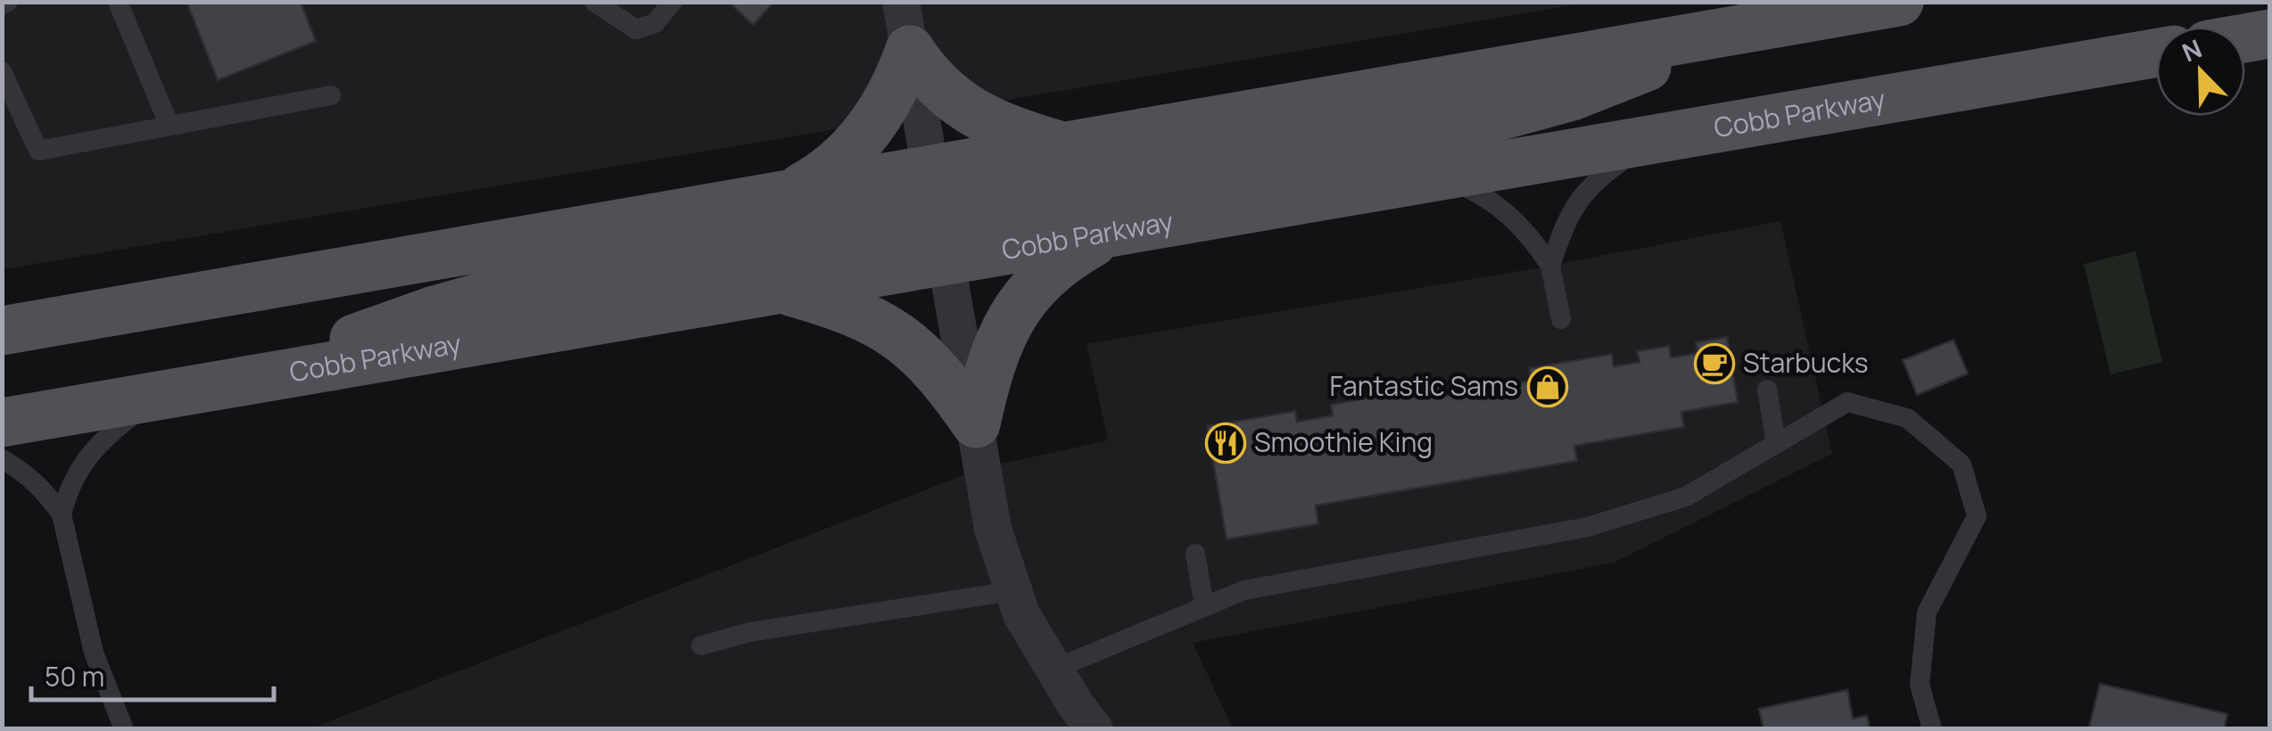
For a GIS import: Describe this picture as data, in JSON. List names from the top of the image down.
{
  "streets": {
    "main road": ["Cobb Parkway"]
  },
  "places": {
    "cafe": ["Starbucks"],
    "shop": ["Fantastic Sams"],
    "restaurant": ["Smoothie King"]
  },
  "scale_bar": "50 m",
  "north": "top left"
}
